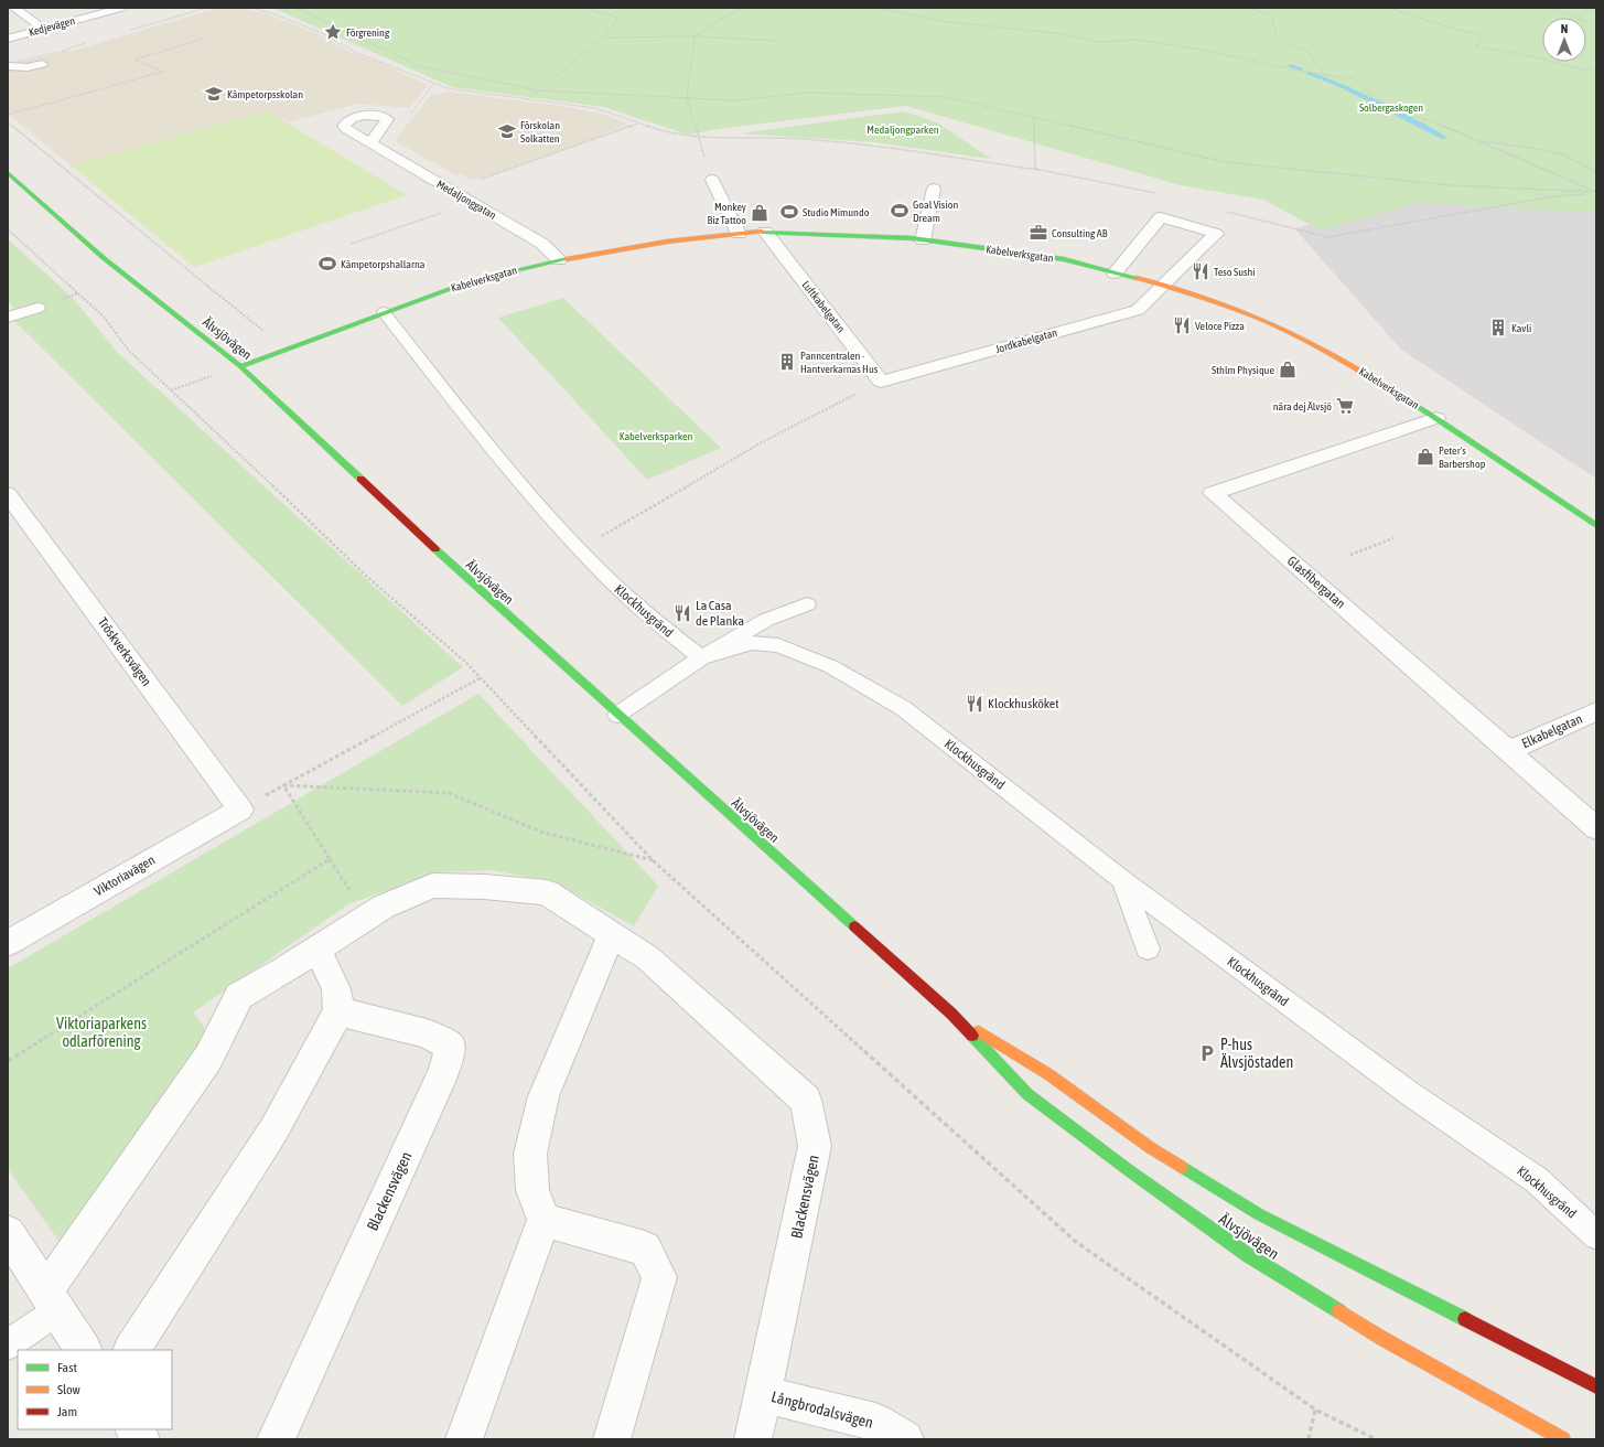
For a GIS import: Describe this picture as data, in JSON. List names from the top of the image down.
{
  "streets": {
    "main road": ["Kabelverksgatan", "Älvsjövägen"],
    "street": [
      "Kedjevägen",
      "Medaljonggatan",
      "Luftkabelgatan",
      "Jordkabelgatan",
      "Glasfibergatan",
      "Tröskverksvägen",
      "Elkabelgatan",
      "Viktoriavägen",
      "Blackensvägen",
      "Långbrodalsvägen"
    ],
    "lane": ["Klockhusgränd"]
  },
  "crossings": [
    ["Medaljonggatan", "Kabelverksgatan"],
    ["Kabelverksgatan", "Luftkabelgatan"],
    ["Kabelverksgatan", "Älvsjövägen"],
    ["Kabelverksgatan", "Jordkabelgatan"],
    ["Kabelverksgatan", "Glasfibergatan"],
    ["Kabelverksgatan", "Klockhusgränd"],
    ["Luftkabelgatan", "Jordkabelgatan"],
    ["Glasfibergatan", "Elkabelgatan"],
    ["Tröskverksvägen", "Viktoriavägen"],
    ["Blackensvägen", "Långbrodalsvägen"]
  ],
  "parks": [
    "Solbergaskogen",
    "Medaljongparken",
    "Kabelverksparken",
    "Viktoriaparkens odlarförening"
  ],
  "places": {
    "place": ["Förgrening"],
    "school or university": ["Kämpetorpsskolan", "Förskolan Solkatten"],
    "sports": ["Goal Vision Dream", "Studio Mimundo", "Kämpetorpshallarna"],
    "shop": ["Monkey Biz Tattoo", "Sthlm Physique", "Peter's Barbershop"],
    "office": ["Consulting AB"],
    "restaurant": [
      "Teso Sushi",
      "Veloce Pizza",
      "La Casa de Planka",
      "Klockhusköket"
    ],
    "building": ["Kavli", "Panncentralen - Hantverkarnas Hus"],
    "supermarket": ["nära dej Älvsjö"],
    "parking": ["P-hus Älvsjöstaden"]
  },
  "legend": ["Fast", "Slow", "Jam"],
  "north": "top"
}
